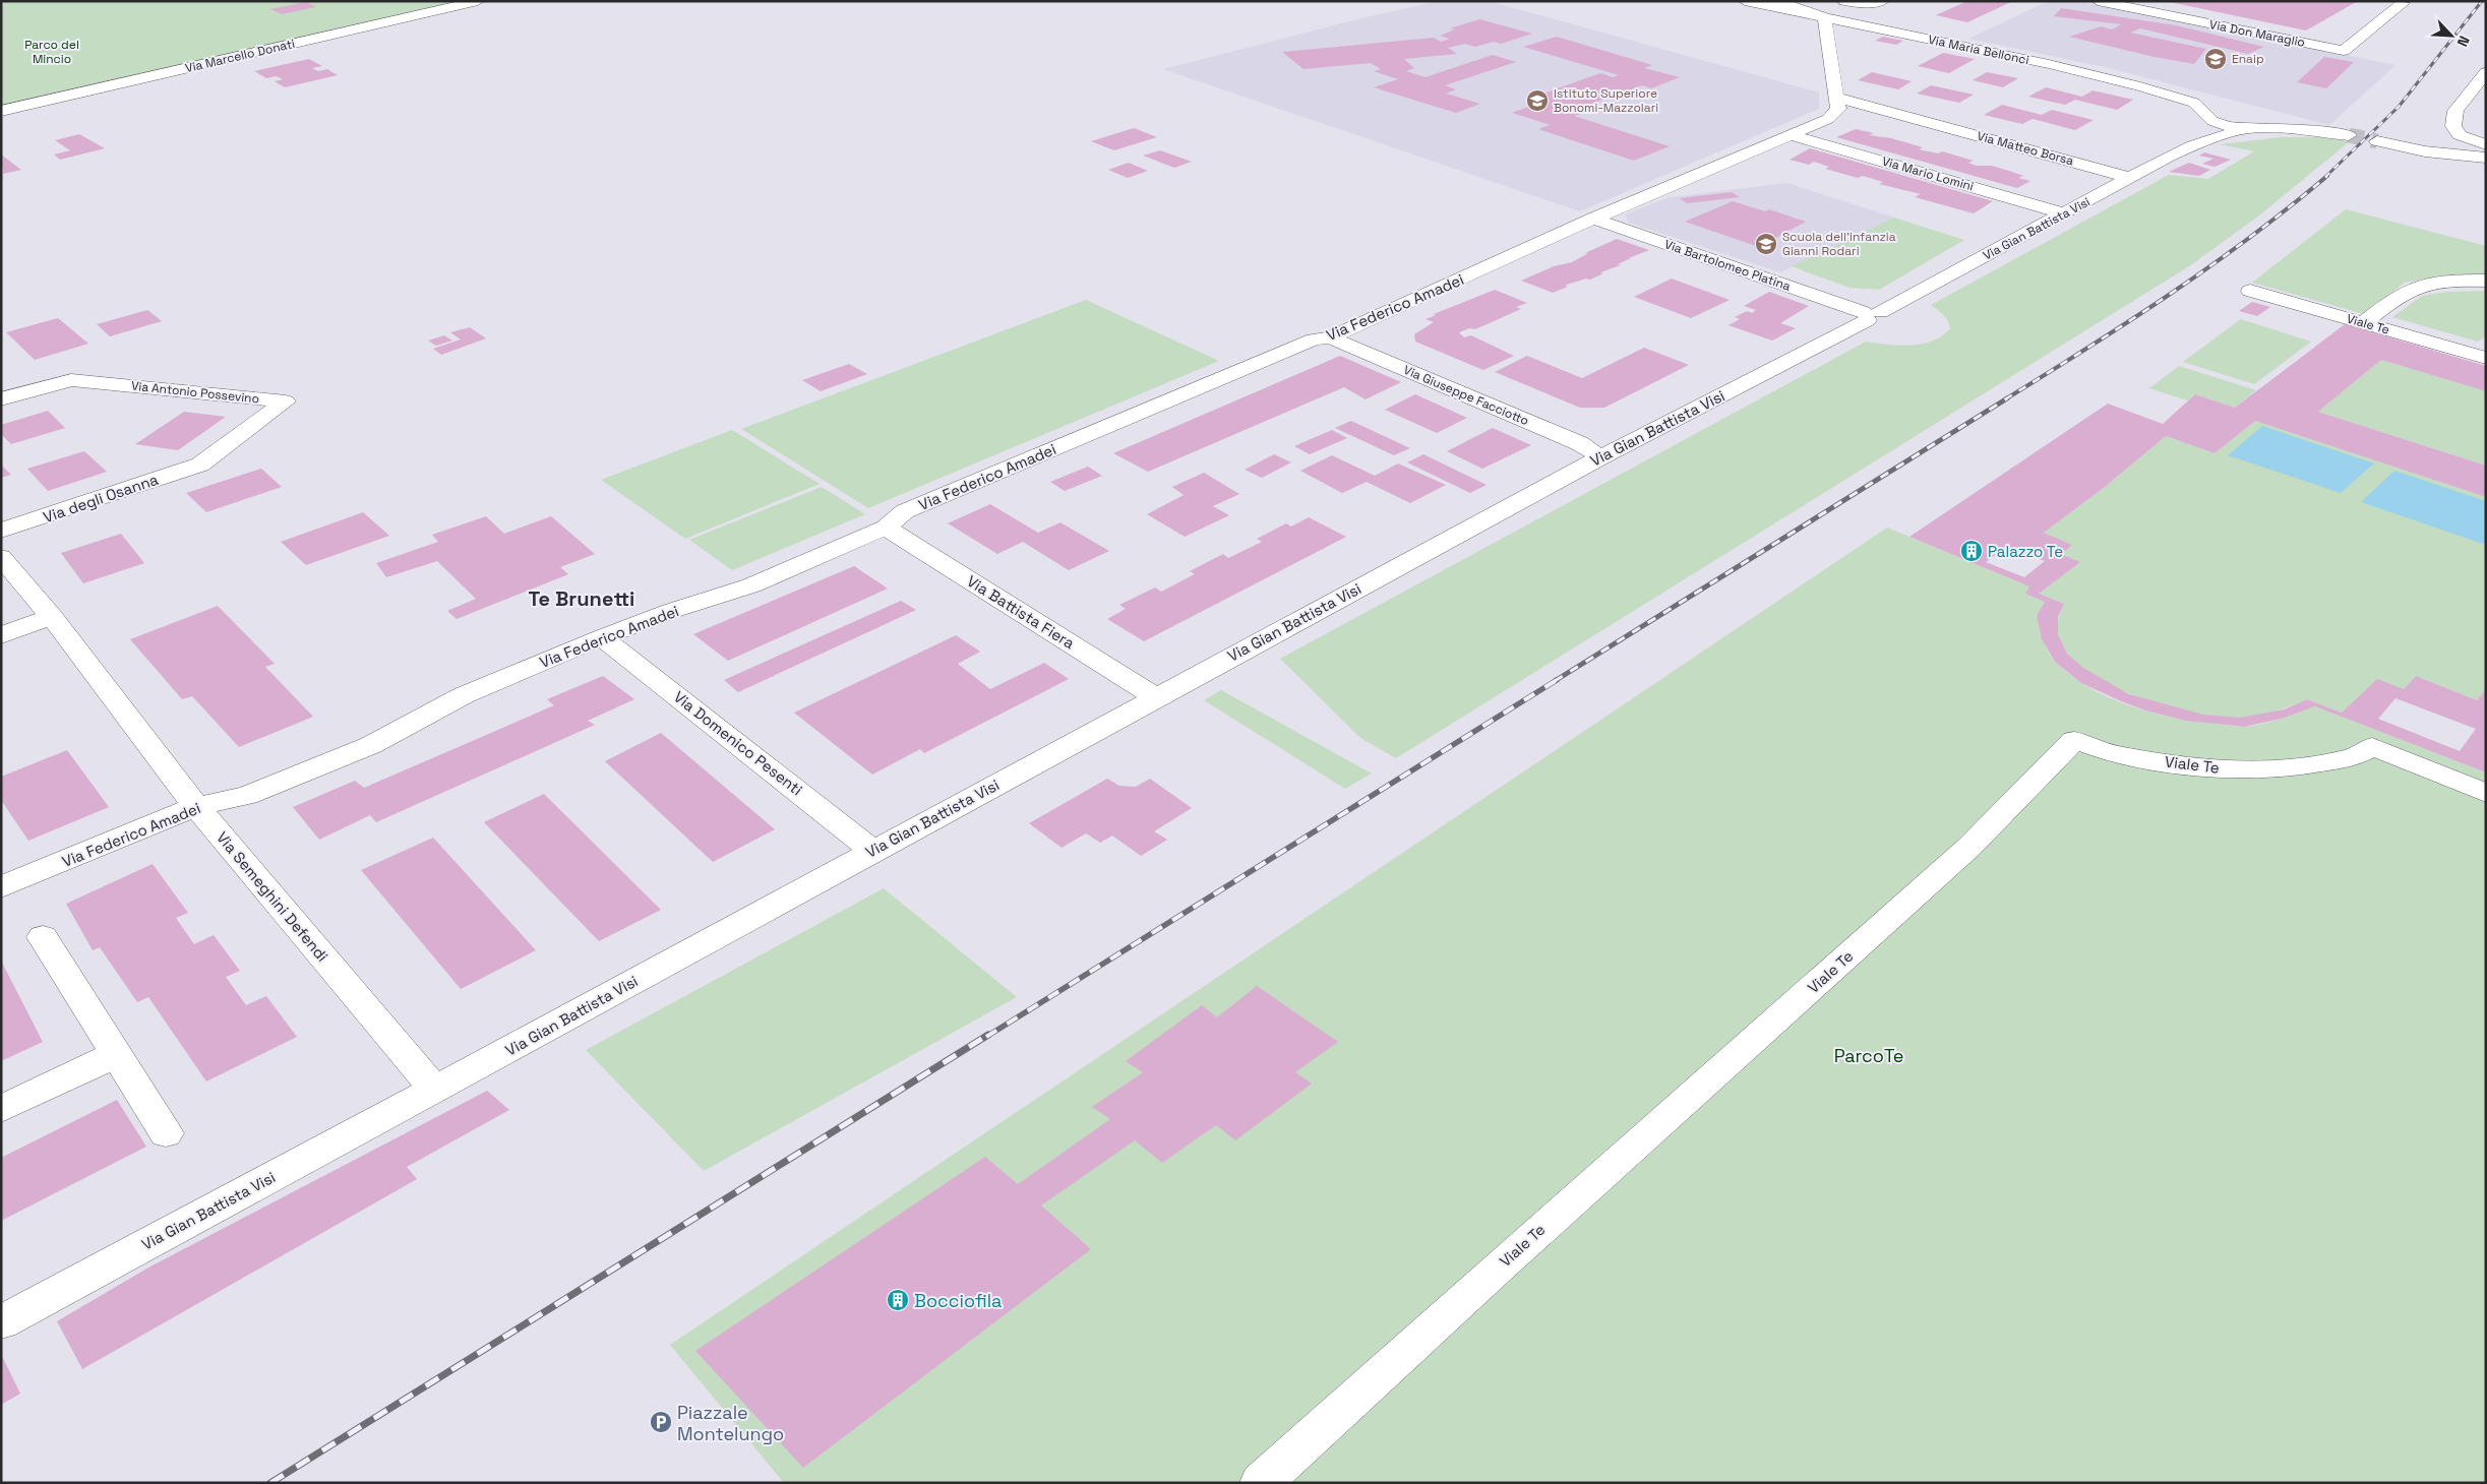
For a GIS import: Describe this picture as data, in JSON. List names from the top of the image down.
{
  "streets": {
    "street": [
      "Via Don Maraglio",
      "Via Maria Bellonci",
      "Via Marcello Donati",
      "Via Matteo Borsa",
      "Via Mario Lomini",
      "Via Gian Battista Visi",
      "Via Bartolomeo Platina",
      "Via Federico Amadei",
      "Viale Te",
      "Via Antonio Possevino",
      "Via Giuseppe Facciotto",
      "Via degli Osanna",
      "Via Battista Fiera",
      "Via Domenico Pesenti",
      "Via Semeghini Defendi"
    ]
  },
  "crossings": [
    ["Via Maria Bellonci", "Via Gian Battista Visi"],
    ["Via Matteo Borsa", "Via Gian Battista Visi"],
    ["Via Matteo Borsa", "Via Federico Amadei"],
    ["Via Mario Lomini", "Via Gian Battista Visi"],
    ["Via Mario Lomini", "Via Federico Amadei"],
    ["Via Gian Battista Visi", "Via Bartolomeo Platina"],
    ["Via Gian Battista Visi", "Via Giuseppe Facciotto"],
    ["Via Gian Battista Visi", "Via Battista Fiera"],
    ["Via Gian Battista Visi", "Via Domenico Pesenti"],
    ["Via Gian Battista Visi", "Via Semeghini Defendi"],
    ["Via Bartolomeo Platina", "Via Federico Amadei"],
    ["Via Federico Amadei", "Via Giuseppe Facciotto"],
    ["Via Federico Amadei", "Via Battista Fiera"],
    ["Via Federico Amadei", "Via Domenico Pesenti"],
    ["Via Federico Amadei", "Via Semeghini Defendi"],
    ["Via Antonio Possevino", "Via degli Osanna"]
  ],
  "districts": ["Te Brunetti"],
  "parks": ["Parco del Mincio", "ParcoTe"],
  "places": {
    "school or university": ["Enaip", "Istituto Superiore Bonomi-Mazzolari", "Scuola dell'infanzia Gianni Rodari"],
    "building": ["Palazzo Te", "Bocciofila"],
    "parking": ["Piazzale Montelungo"]
  },
  "north": "bottom right"
}
